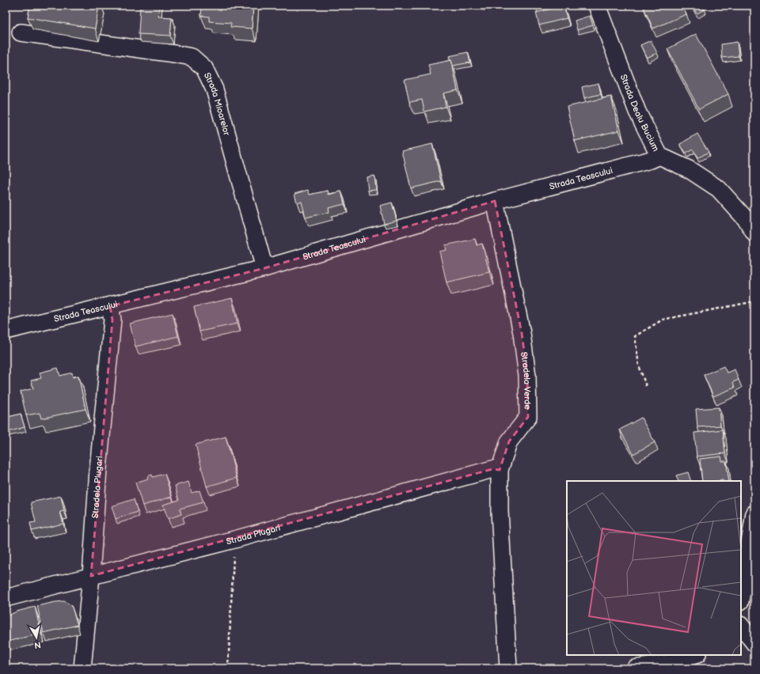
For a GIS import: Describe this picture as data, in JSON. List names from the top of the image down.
{
  "streets": {
    "street": [
      "Strada Mioarelor",
      "Strada Dealu Bucium",
      "Strada Teascului",
      "Stradela Verde",
      "Stradela Plugari",
      "Strada Plugari"
    ]
  },
  "crossings": [
    ["Strada Mioarelor", "Strada Teascului"],
    ["Strada Dealu Bucium", "Strada Teascului"],
    ["Strada Teascului", "Stradela Verde"],
    ["Strada Teascului", "Stradela Plugari"],
    ["Stradela Verde", "Strada Plugari"],
    ["Stradela Plugari", "Strada Plugari"]
  ],
  "north": "bottom"
}
